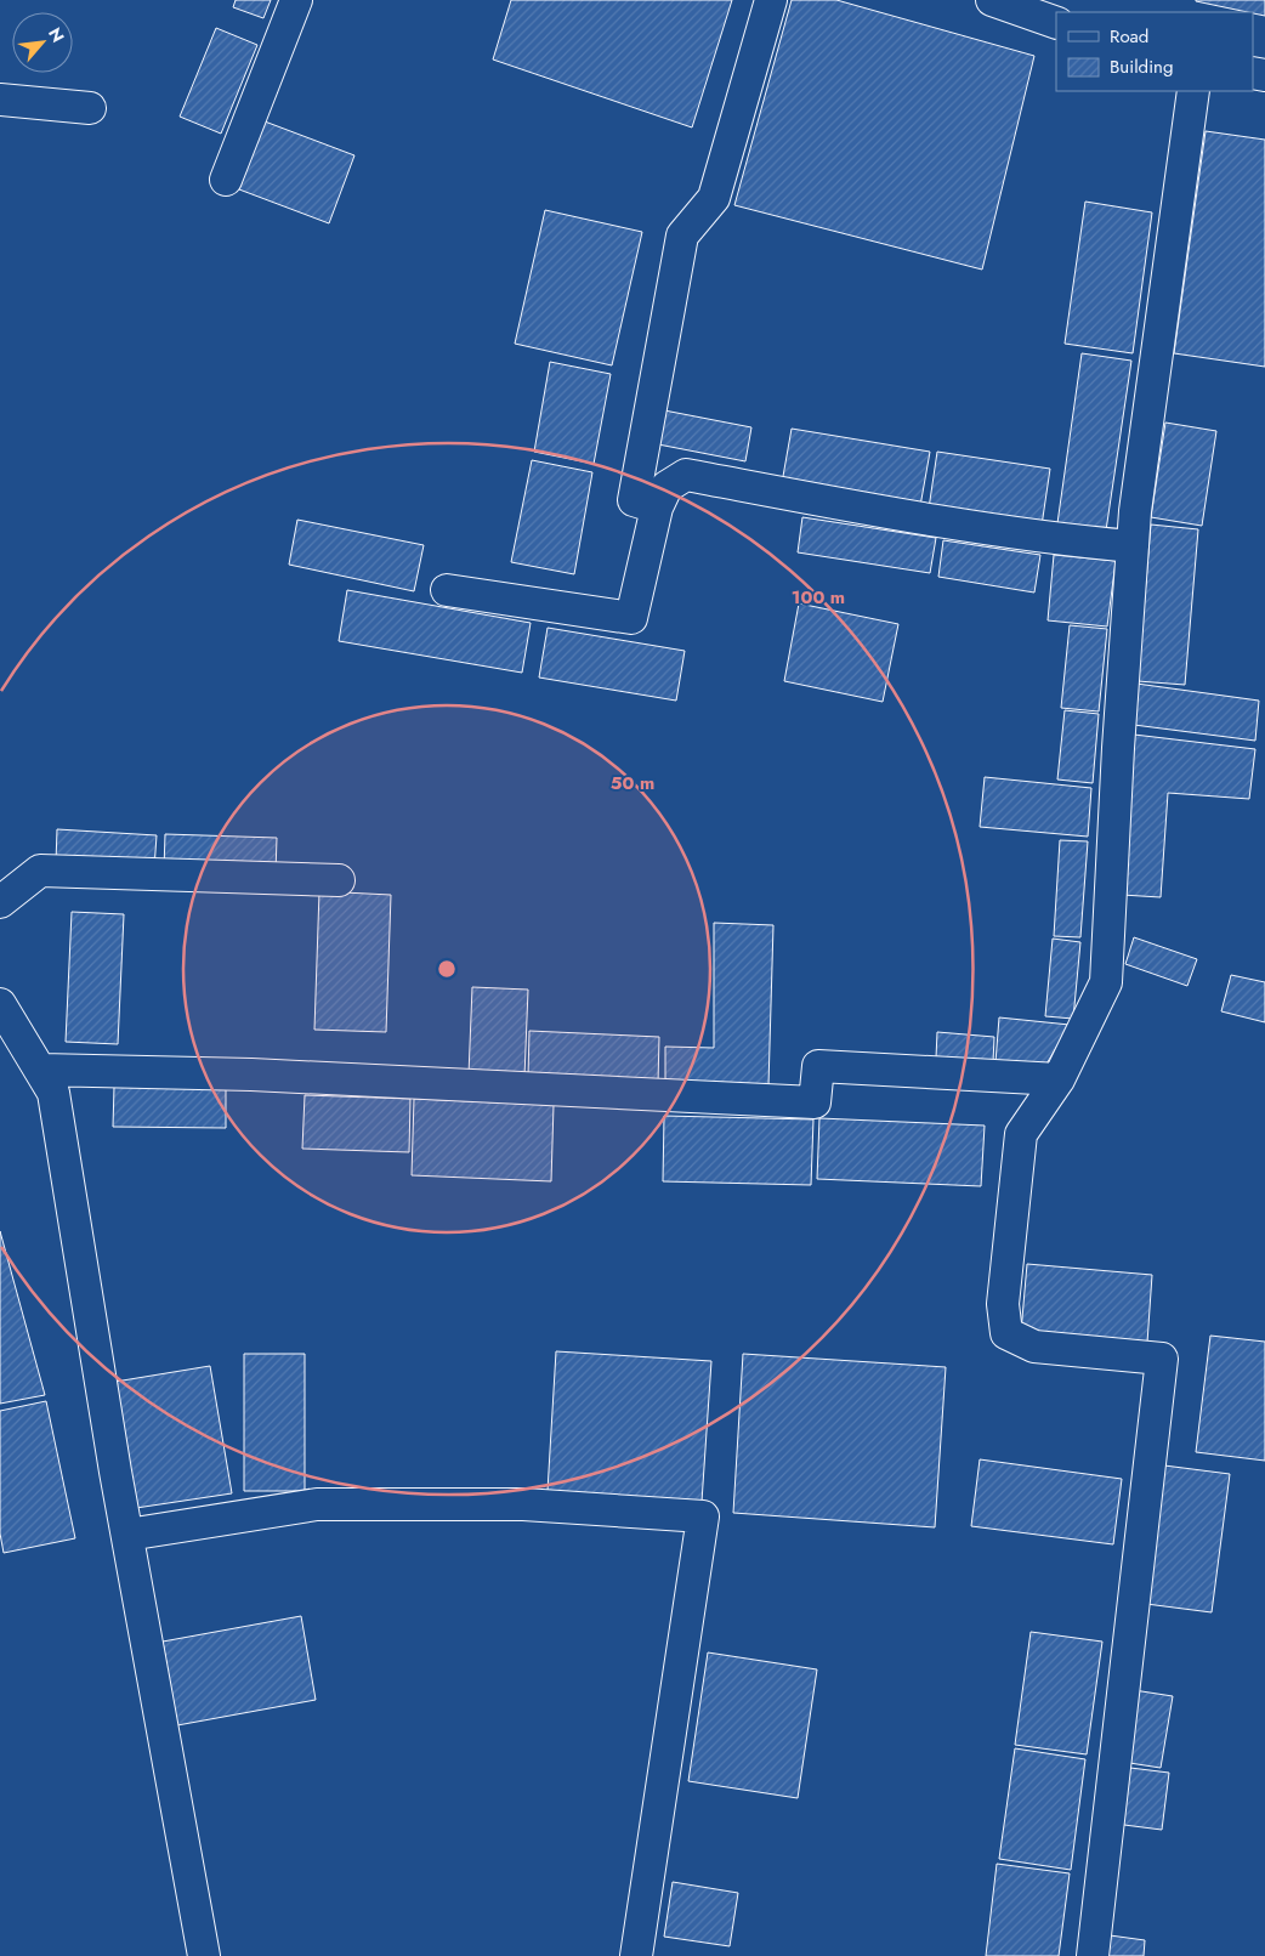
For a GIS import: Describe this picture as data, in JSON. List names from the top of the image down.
{
  "legend": ["Road", "Building"],
  "north": "top right",
  "rings": ["100 m", "50 m"]
}
